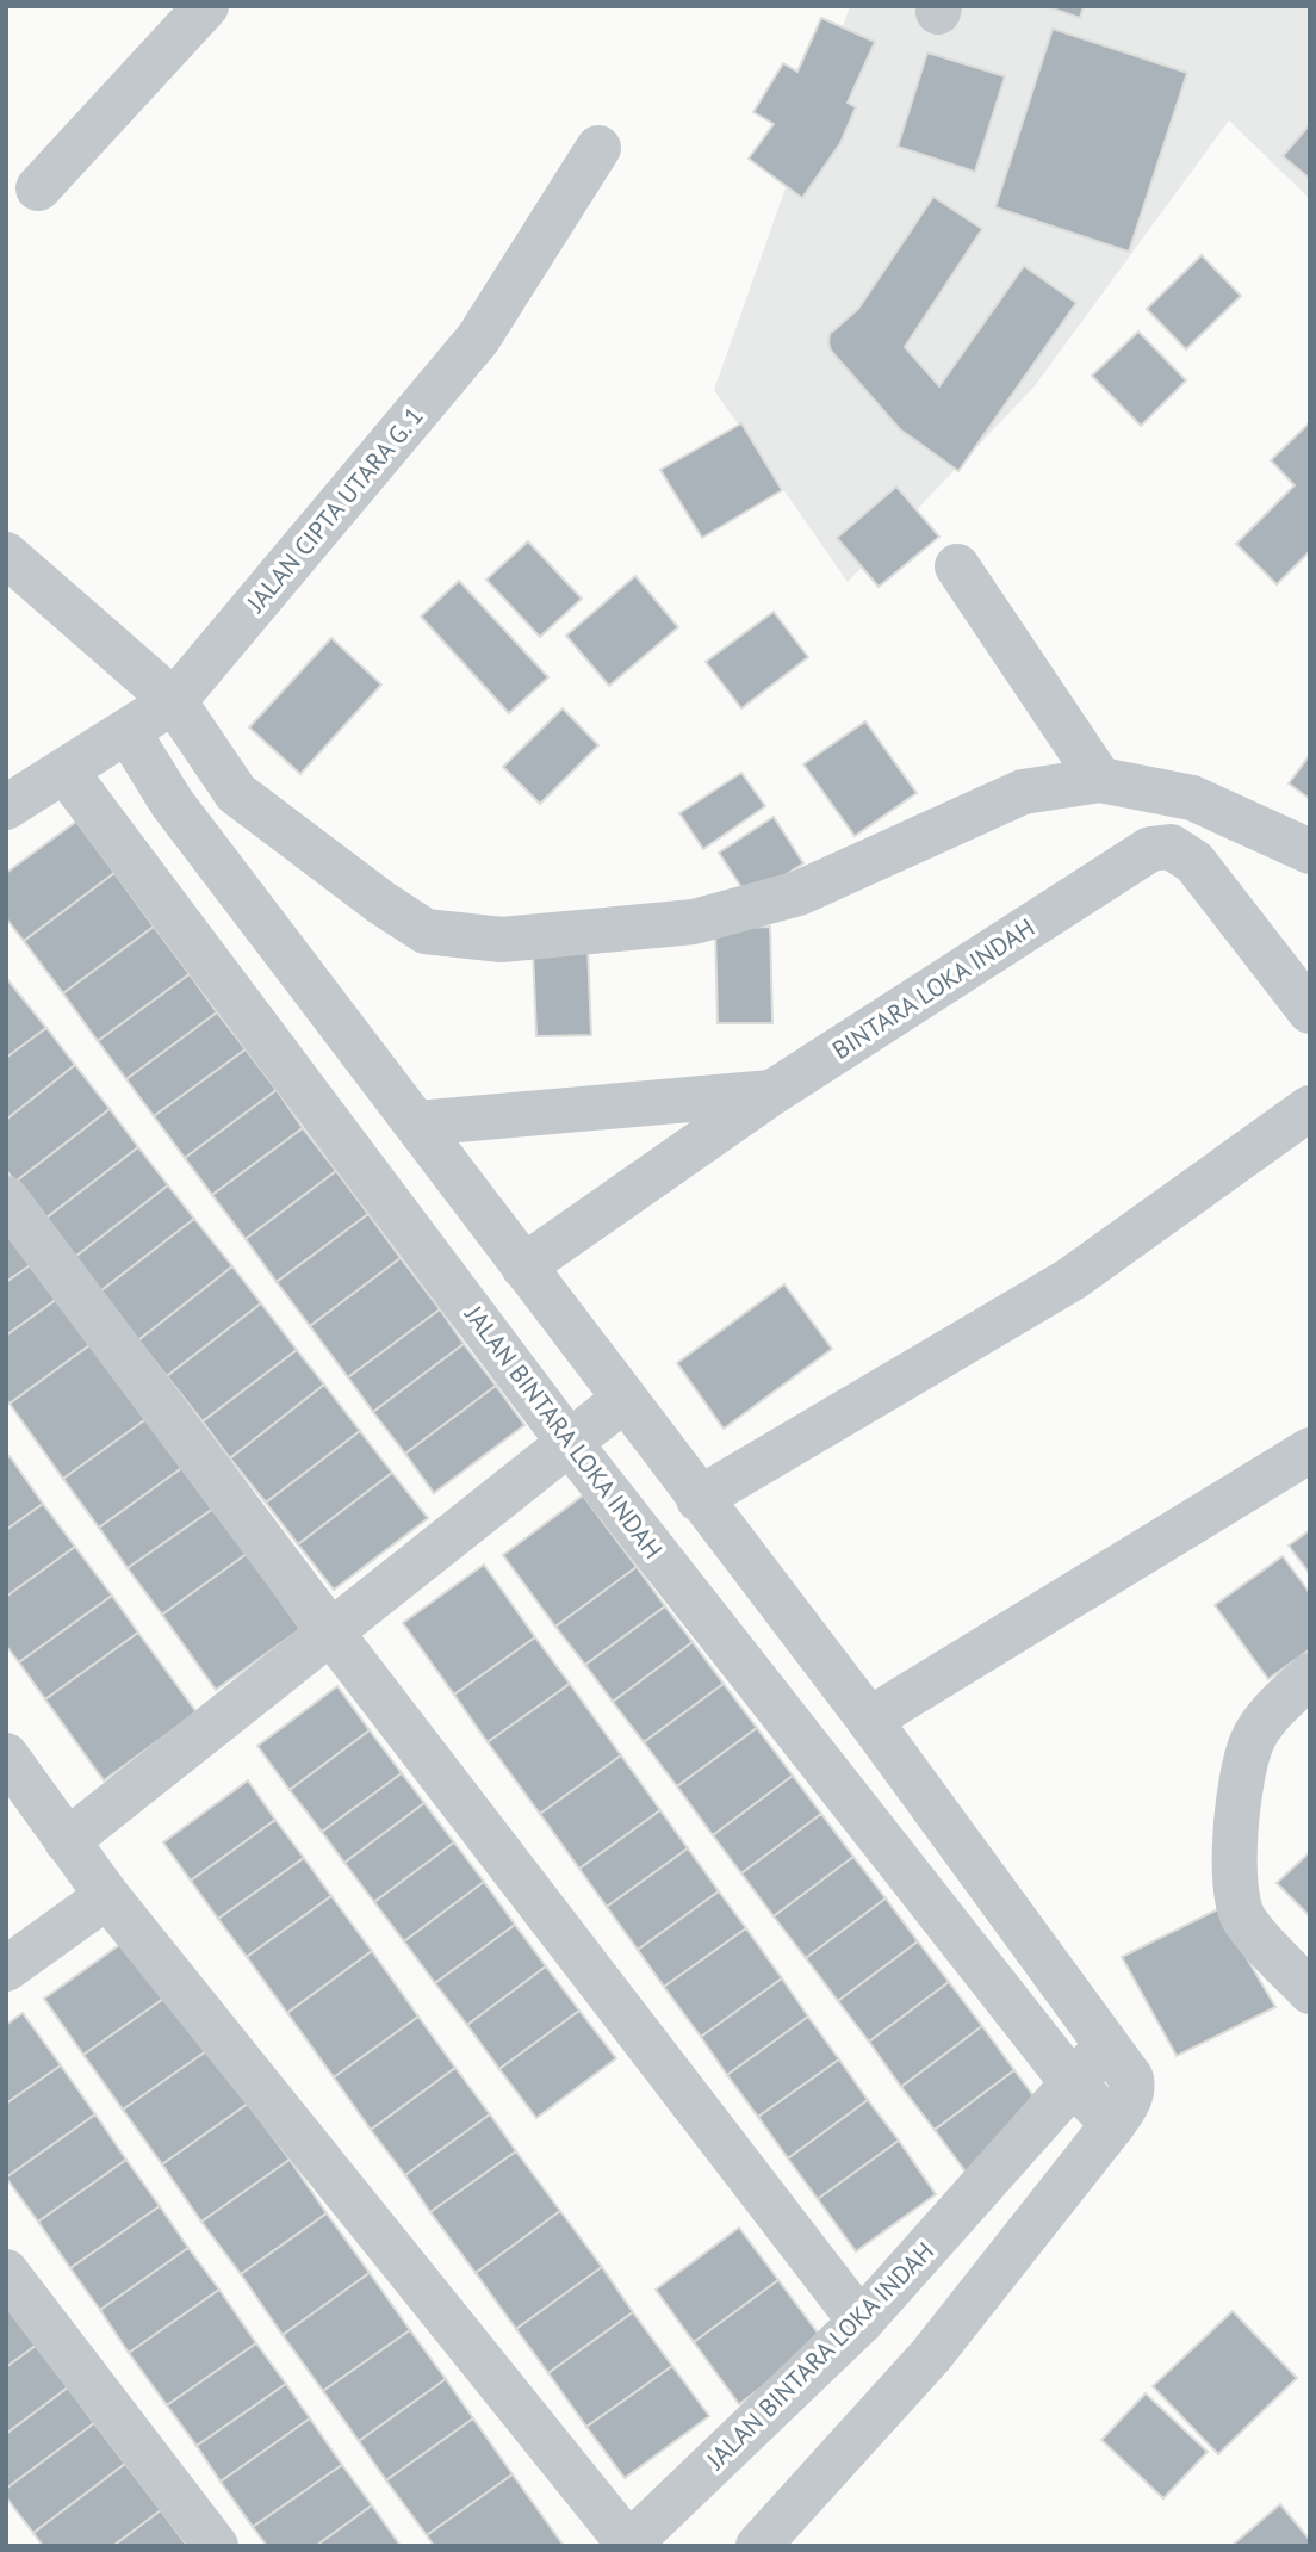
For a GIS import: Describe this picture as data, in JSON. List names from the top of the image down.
{
  "streets": {
    "street": ["JALAN CIPTA UTARA G. 1", "BINTARA LOKA INDAH", "JALAN BINTARA LOKA INDAH"]
  },
  "crossings": [
    ["JALAN CIPTA UTARA G. 1", "JALAN BINTARA LOKA INDAH"]
  ]
}
